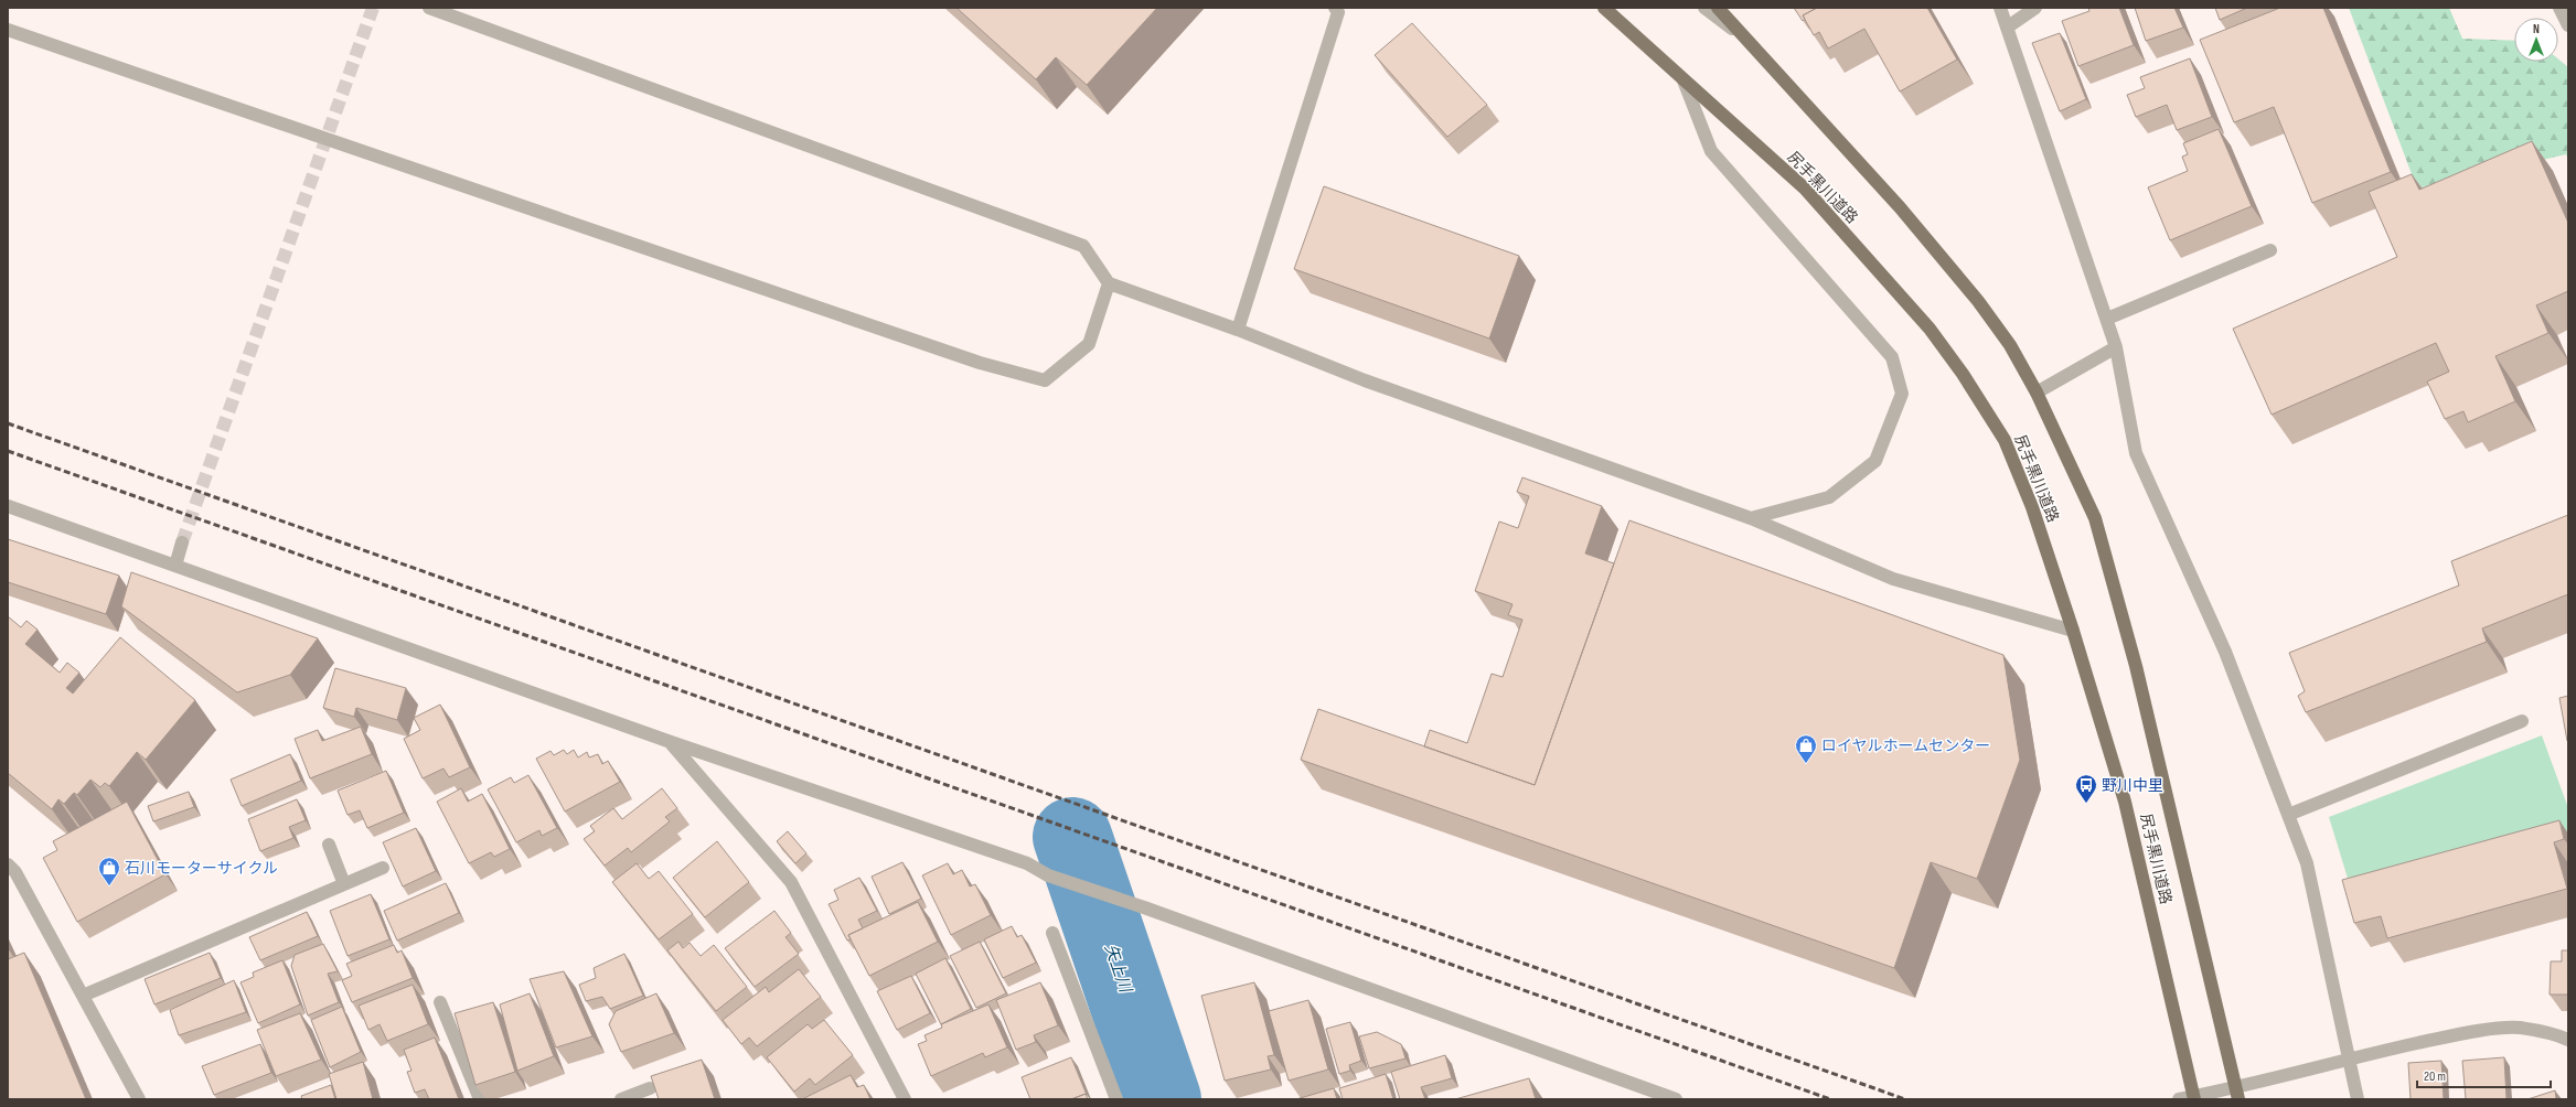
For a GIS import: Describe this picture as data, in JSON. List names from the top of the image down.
{
  "streets": {
    "main road": ["尻手黒川道路"]
  },
  "water": ["矢上川"],
  "places": {
    "shop": ["ロイヤルホームセンター", "石川モーターサイクル"],
    "bus stop": ["野川中里"]
  },
  "scale_bar": "20 m",
  "north": "top"
}
